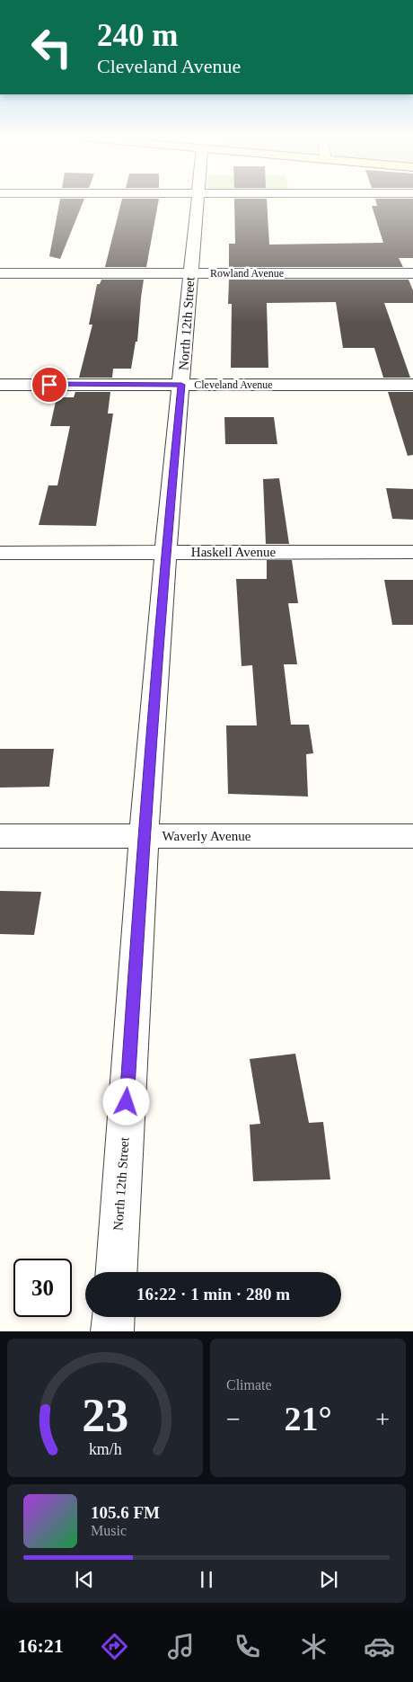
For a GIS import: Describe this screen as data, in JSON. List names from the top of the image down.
{
  "streets": {
    "street": [
      "Rowland Avenue",
      "North 12th Street",
      "Cleveland Avenue",
      "Haskell Avenue",
      "Waverly Avenue"
    ]
  },
  "crossings": [
    ["Rowland Avenue", "North 12th Street"],
    ["North 12th Street", "Cleveland Avenue"],
    ["North 12th Street", "Haskell Avenue"],
    ["North 12th Street", "Waverly Avenue"]
  ],
  "page": {
    "turn": ["240 m", "Cleveland Avenue"],
    "limit": "30",
    "trip": "16:22 · 1 min · 280 m",
    "tile": "Climate",
    "heat": ["−", "21°", "+"],
    "song": ["105.6 FM", "Music"],
    "tabs": "16:21",
    "gauge": ["23", "km/h"]
  }
}
